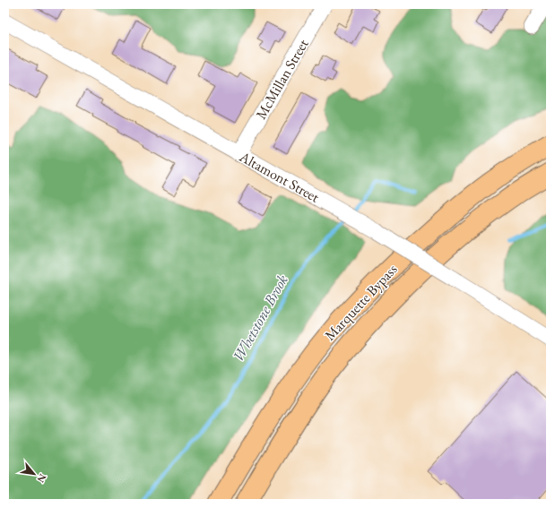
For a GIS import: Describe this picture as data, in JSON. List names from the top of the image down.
{
  "streets": {
    "highway": ["Marquette Bypass"],
    "street": ["McMillan Street", "Altamont Street"]
  },
  "crossings": [
    ["McMillan Street", "Altamont Street"]
  ],
  "water": ["Whetstone Brook"],
  "north": "bottom right"
}
